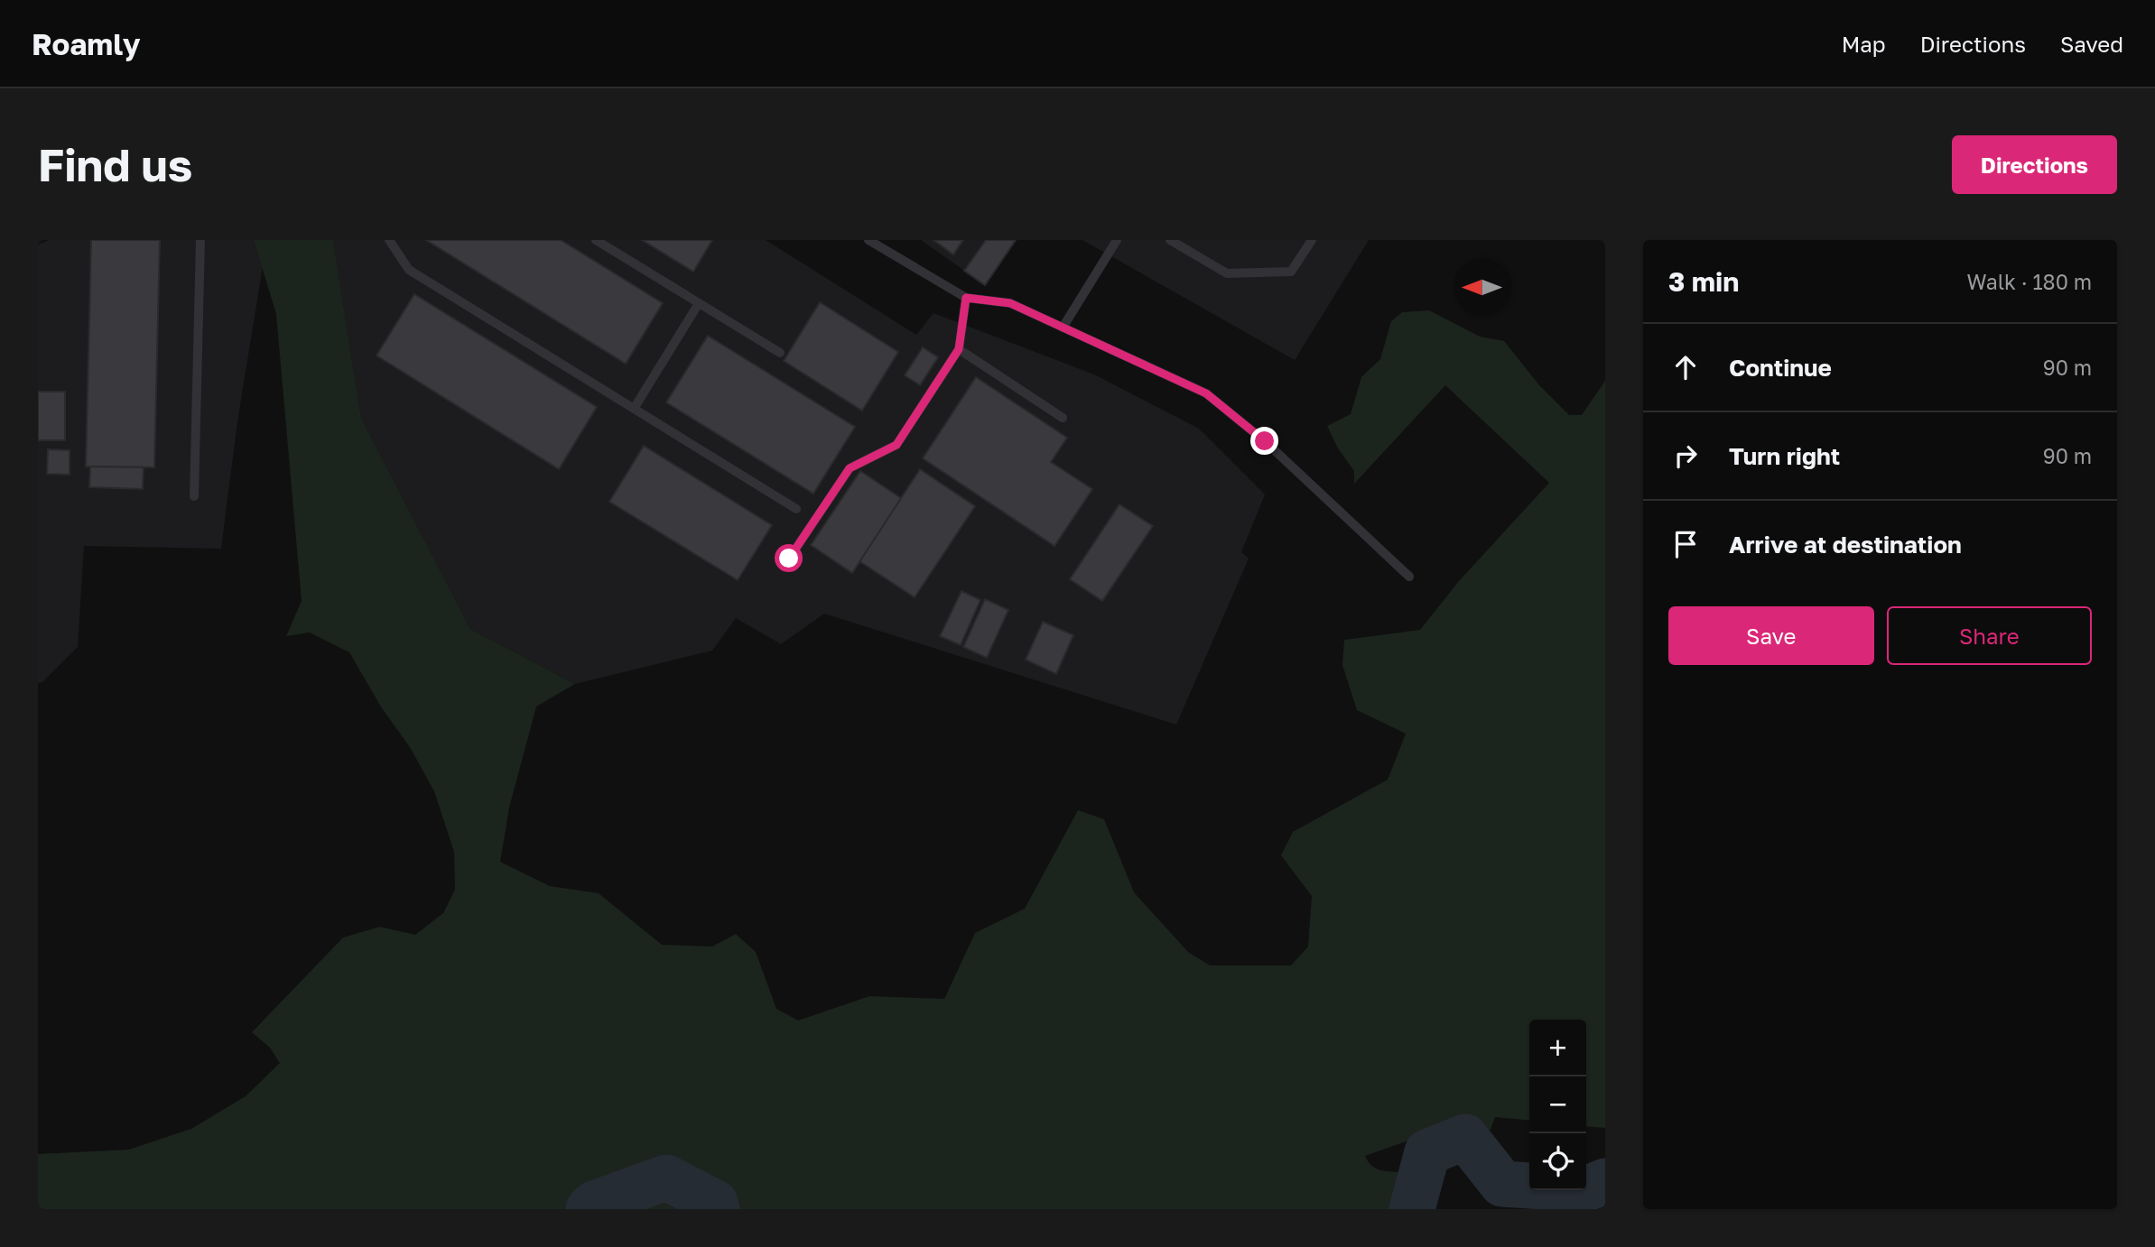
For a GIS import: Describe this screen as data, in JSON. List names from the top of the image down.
{
  "north": "left",
  "page": {
    "header": "Roamly",
    "nav": ["Map", "Directions", "Saved"],
    "buttons": [
      "Directions",
      ["Save", "Share"]
    ],
    "title": "Find us",
    "heading": ["3 min", "Walk · 180 m"],
    "list": [
      ["Continue", "90 m"],
      ["Turn right", "90 m"],
      "Arrive at destination"
    ],
    "map_buttons": ["+", "−"]
  }
}
